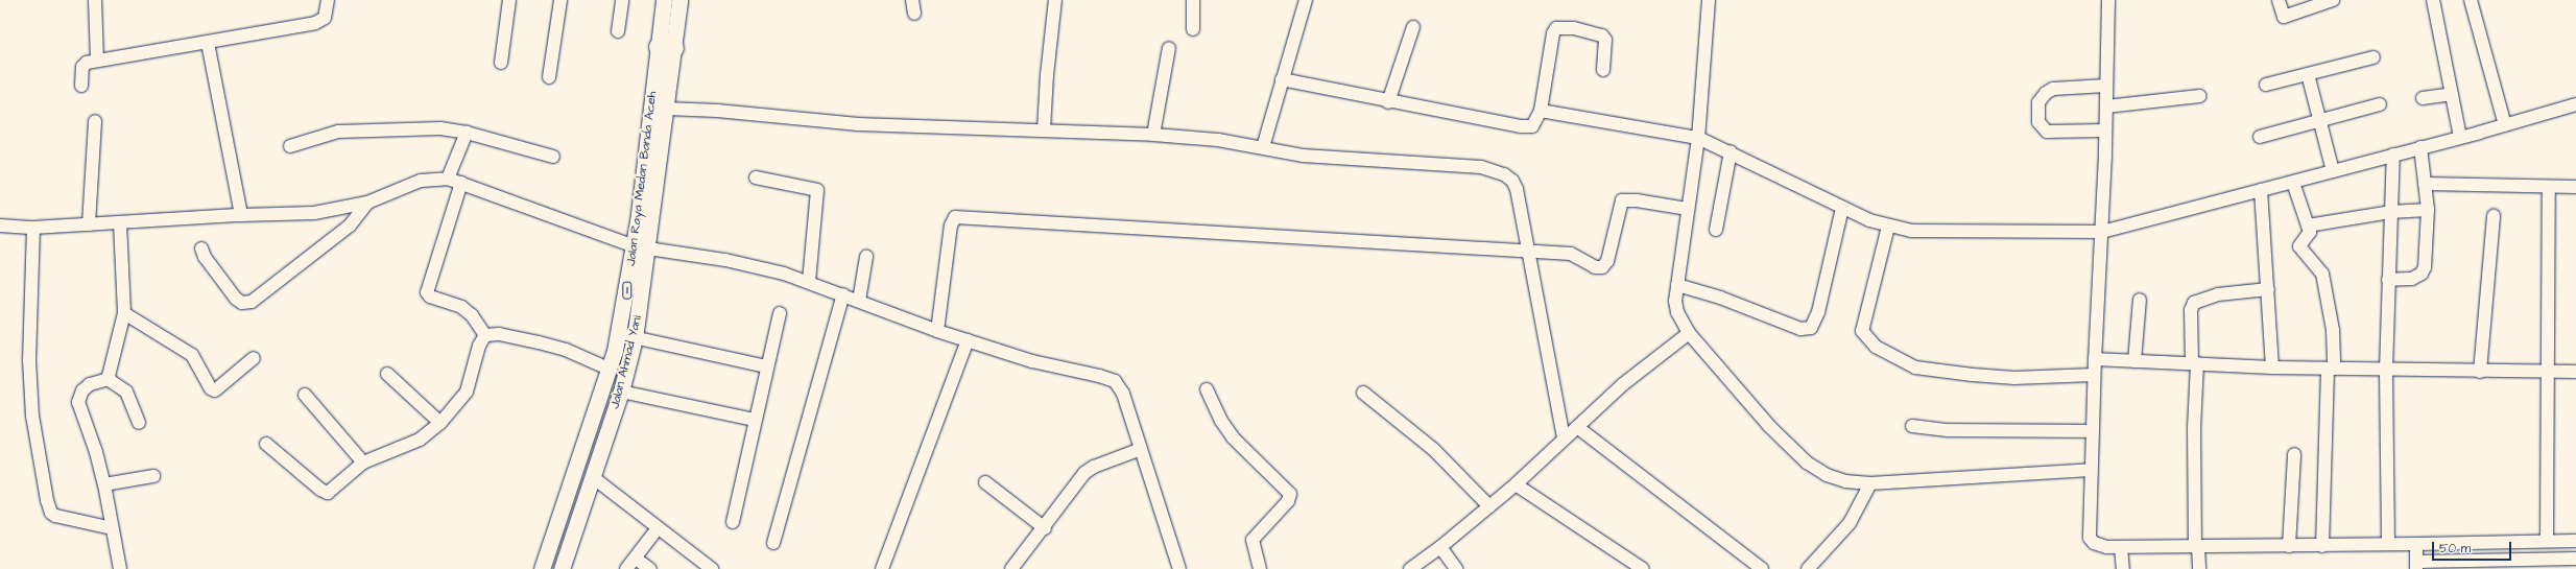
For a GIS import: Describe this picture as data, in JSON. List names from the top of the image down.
{
  "streets": {
    "main road": ["Jalan Raya Medan Banda Aceh", "1", "Jalan Ahmad Yani"]
  },
  "crossings": [
    ["Jalan Raya Medan Banda Aceh", "Jalan Ahmad Yani"]
  ],
  "scale_bar": "50 m"
}
